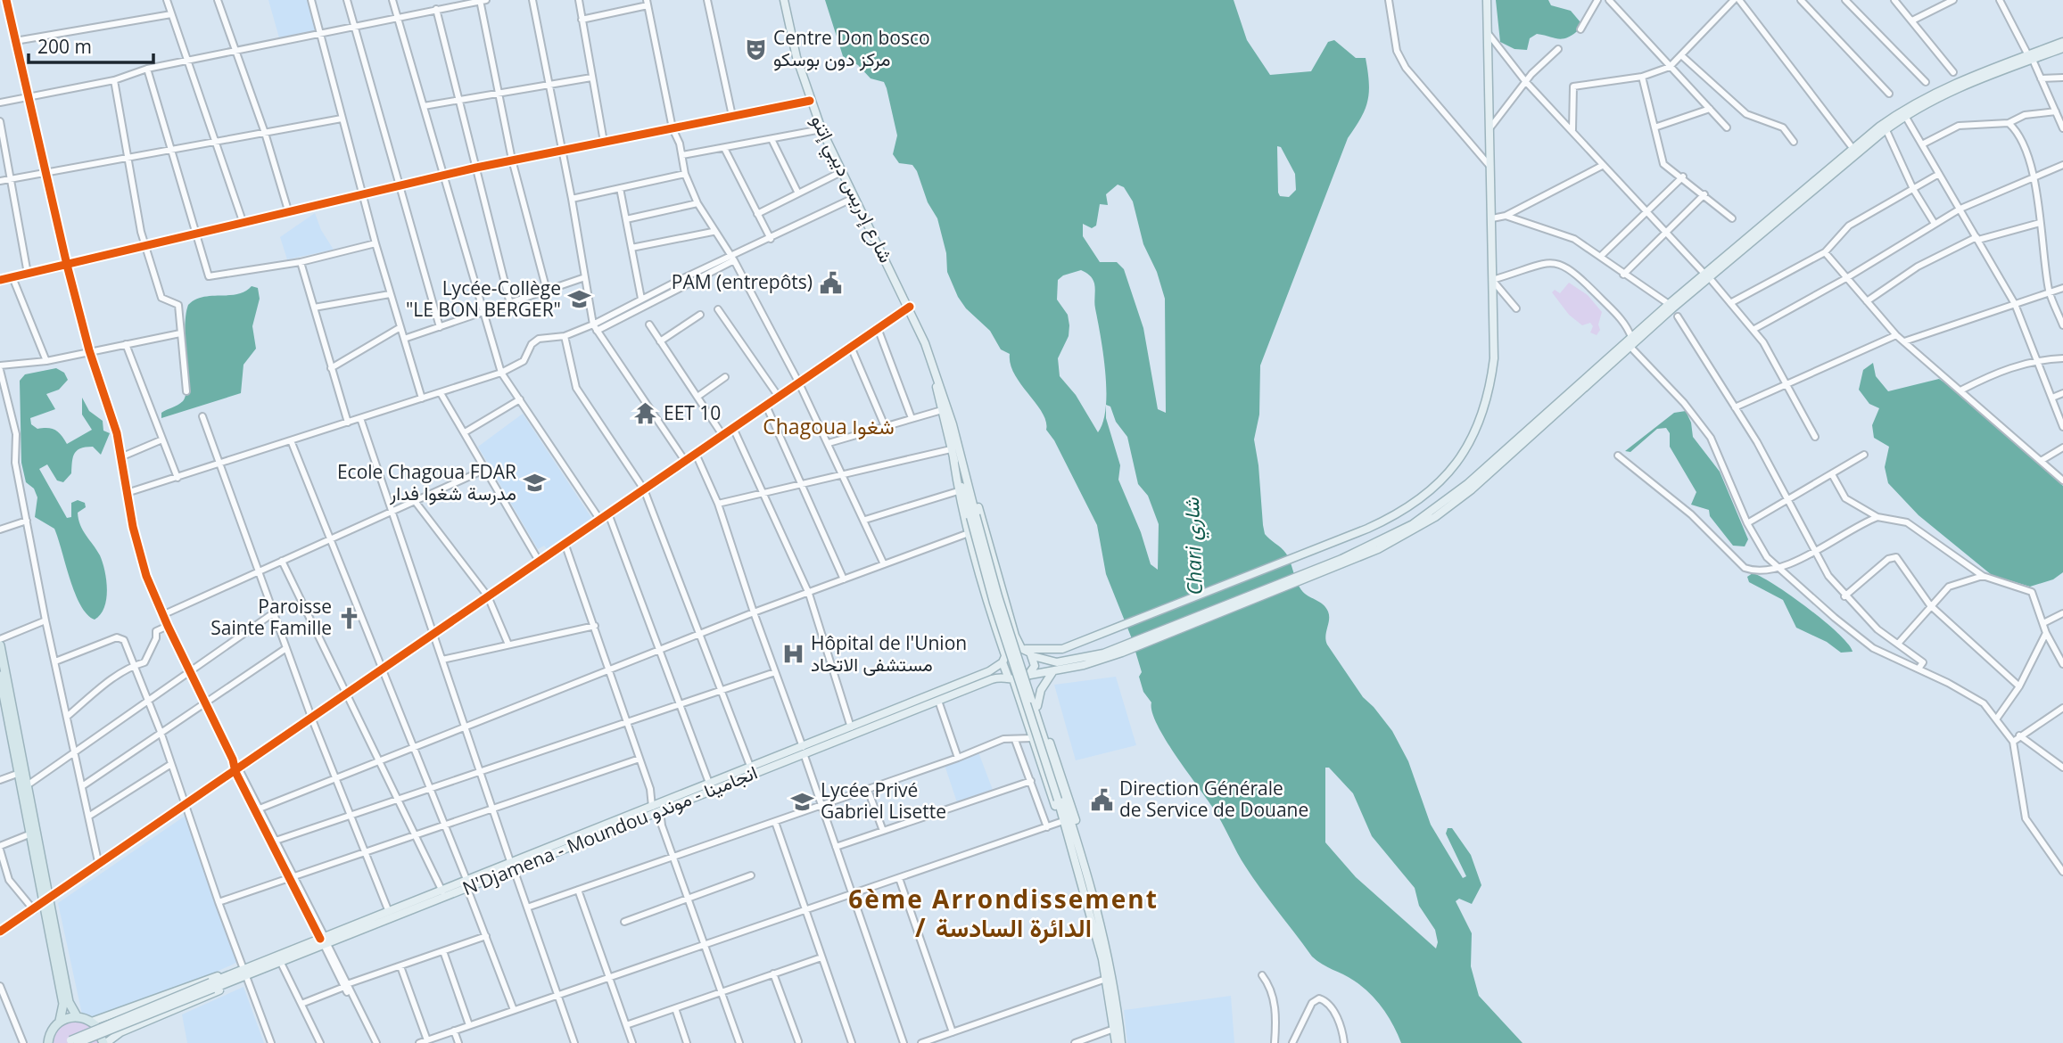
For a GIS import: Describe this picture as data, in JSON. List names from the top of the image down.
{
  "streets": {
    "main road": ["شارع إدريس ديبي إتنو", "N'Djamena - Moundou انجامينا - موندو"]
  },
  "districts": ["Chagoua شغوا", "6ème Arrondissement / الدائرة السادسة"],
  "water": ["Chari شاري"],
  "places": {
    "theatre": ["Centre Don bosco مركز دون بوسكو"],
    "public building": ["PAM (entrepôts)", "Direction Générale de Service de Douane"],
    "school or university": ["Lycée-Collège \"LE BON BERGER\"", "Ecole Chagoua FDAR مدرسة شغوا فدار", "Lycée Privé Gabriel Lisette"],
    "temple": ["EET 10"],
    "church": ["Paroisse Sainte Famille"],
    "hospital": ["Hôpital de l'Union مستشفى الاتحاد"]
  },
  "scale_bar": "200 m"
}
